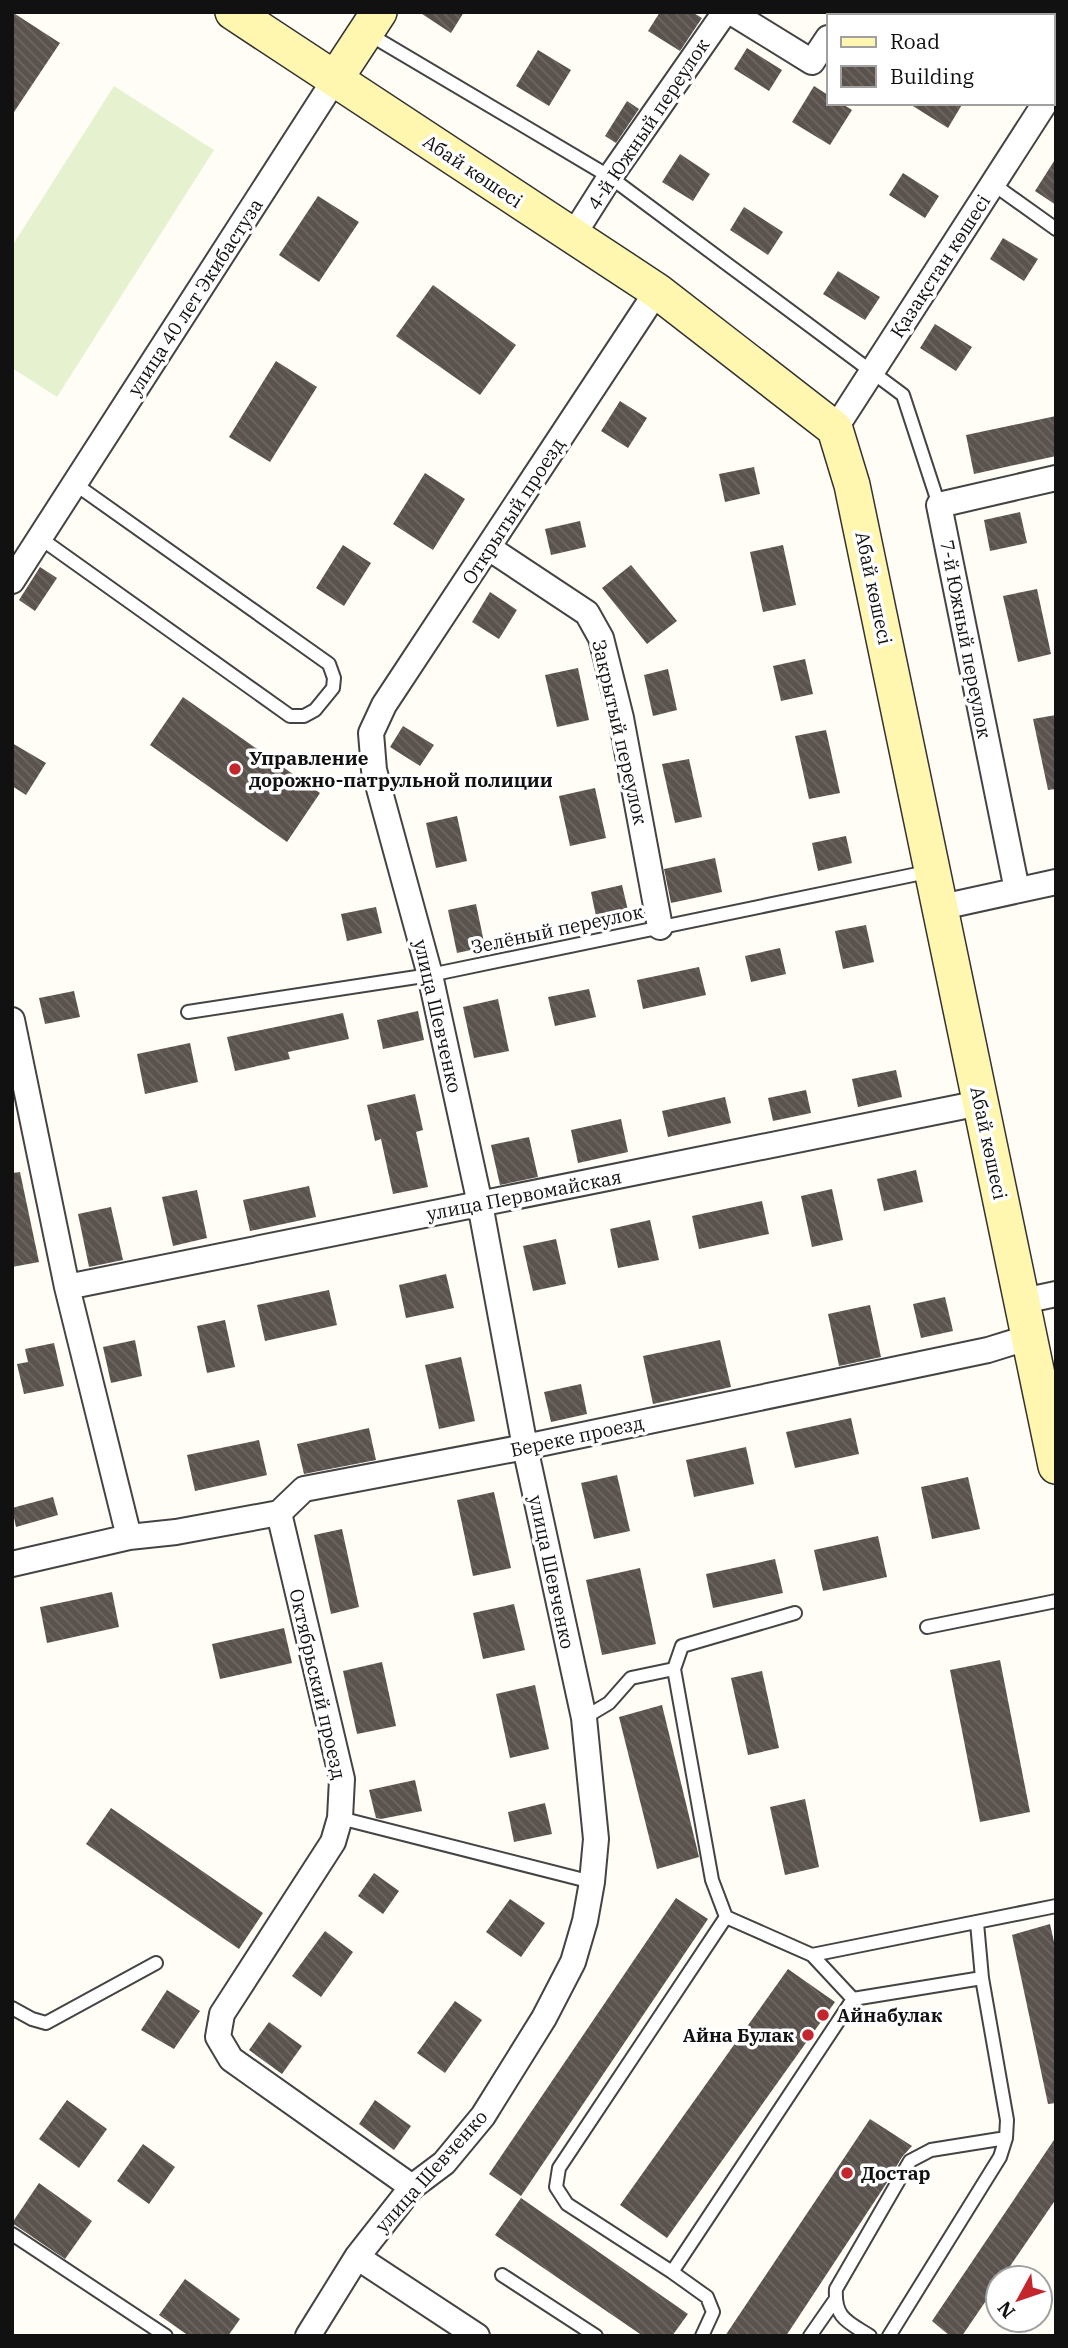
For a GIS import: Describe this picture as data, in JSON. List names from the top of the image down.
{
  "streets": {
    "street": [
      "4-й Южный переулок",
      "Абай көшесі",
      "Қазақстан көшесі",
      "улица 40 лет Экибастуза",
      "Открытый проезд",
      "7-й Южный переулок",
      "Закрытый переулок",
      "улица Шевченко",
      "улица Первомайская",
      "Береке проезд",
      "Октябрьский проезд"
    ],
    "lane": ["Зелёный переулок"]
  },
  "crossings": [
    ["4-й Южный переулок", "Абай көшесі"],
    ["Абай көшесі", "Қазақстан көшесі"],
    ["Абай көшесі", "улица 40 лет Экибастуза"],
    ["Абай көшесі", "Открытый проезд"],
    ["Абай көшесі", "Зелёный переулок"],
    ["Абай көшесі", "улица Первомайская"],
    ["Абай көшесі", "Береке проезд"],
    ["Открытый проезд", "Закрытый переулок"],
    ["Открытый проезд", "улица Шевченко"],
    ["Закрытый переулок", "Зелёный переулок"],
    ["Зелёный переулок", "улица Шевченко"],
    ["улица Шевченко", "улица Первомайская"],
    ["улица Шевченко", "Береке проезд"],
    ["улица Шевченко", "Октябрьский проезд"],
    ["Береке проезд", "Октябрьский проезд"]
  ],
  "places": [
    "Управление дорожно-патрульной полиции",
    "Айнабулак",
    "Айна Булак",
    "Достар"
  ],
  "legend": ["Road", "Building"],
  "north": "bottom left"
}
